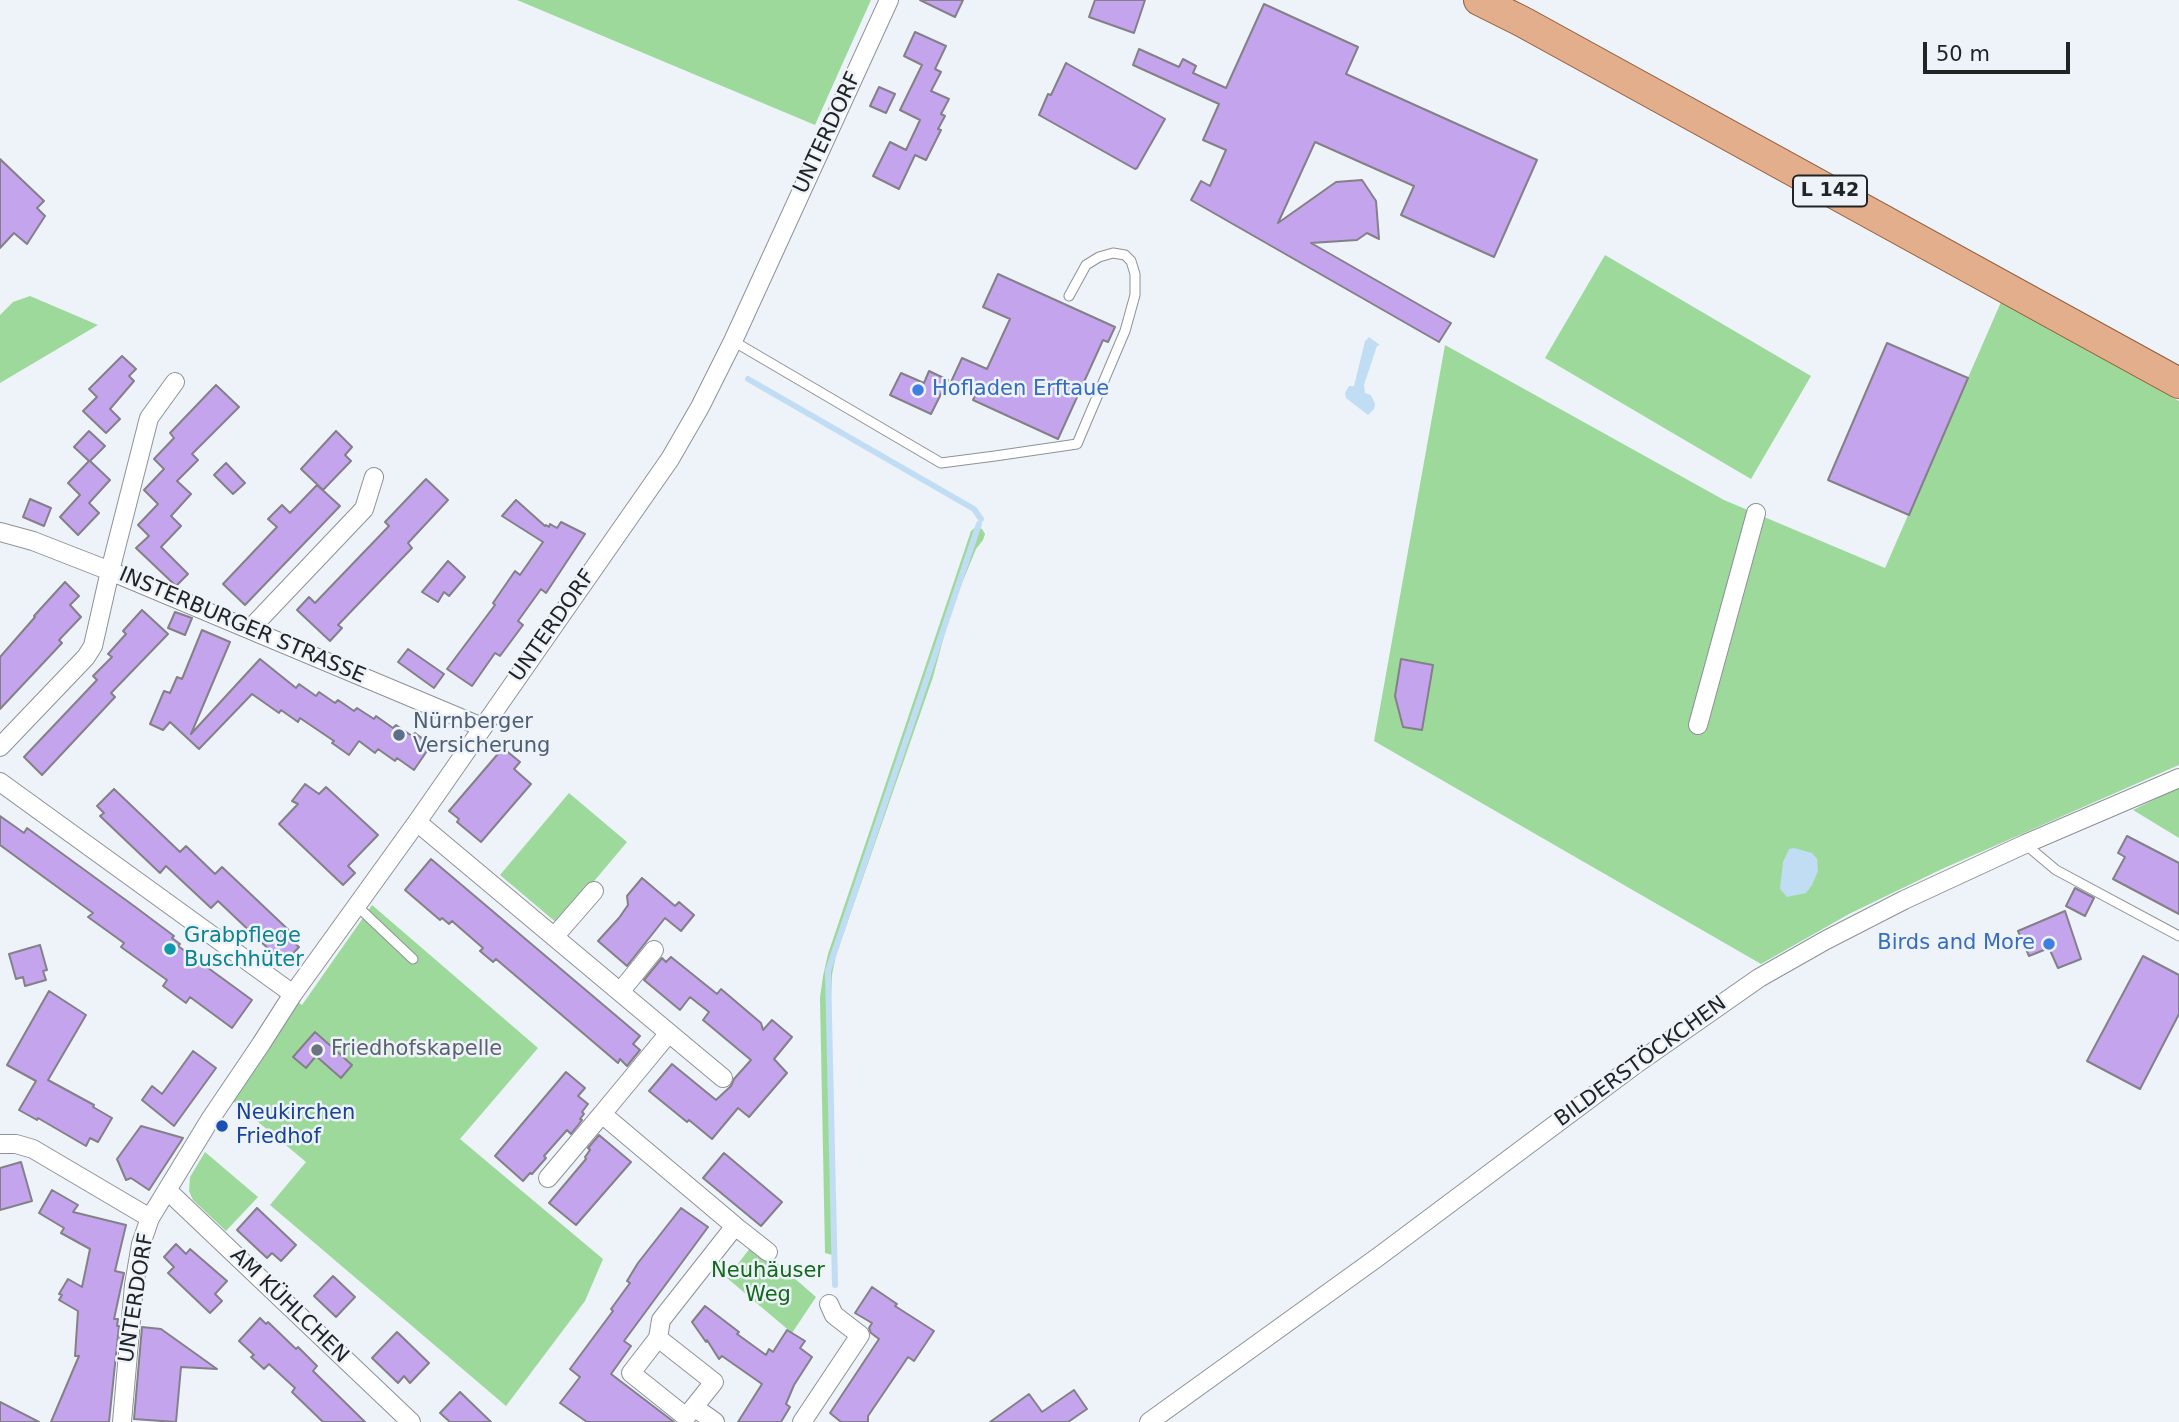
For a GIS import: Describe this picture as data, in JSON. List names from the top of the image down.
{
  "streets": {
    "main road": ["L 142"],
    "street": [
      "UNTERDORF",
      "INSTERBURGER STRASSE",
      "BILDERSTÖCKCHEN",
      "AM KÜHLCHEN"
    ]
  },
  "crossings": [
    ["UNTERDORF", "INSTERBURGER STRASSE"],
    ["UNTERDORF", "AM KÜHLCHEN"]
  ],
  "parks": ["Neuhäuser Weg"],
  "places": [
    "Hofladen Erftaue",
    "Nürnberger Versicherung",
    "Birds and More",
    "Grabpflege Buschhüter",
    "Friedhofskapelle",
    "Neukirchen Friedhof"
  ],
  "scale_bar": "50 m"
}
